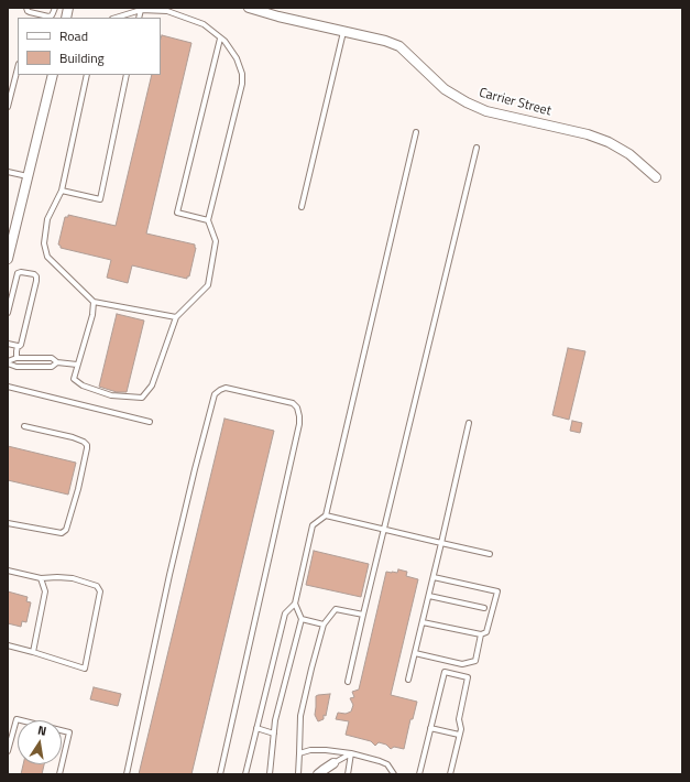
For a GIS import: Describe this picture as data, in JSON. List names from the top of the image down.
{
  "streets": {
    "street": ["Carrier Street"]
  },
  "legend": ["Road", "Building"],
  "north": "top"
}
